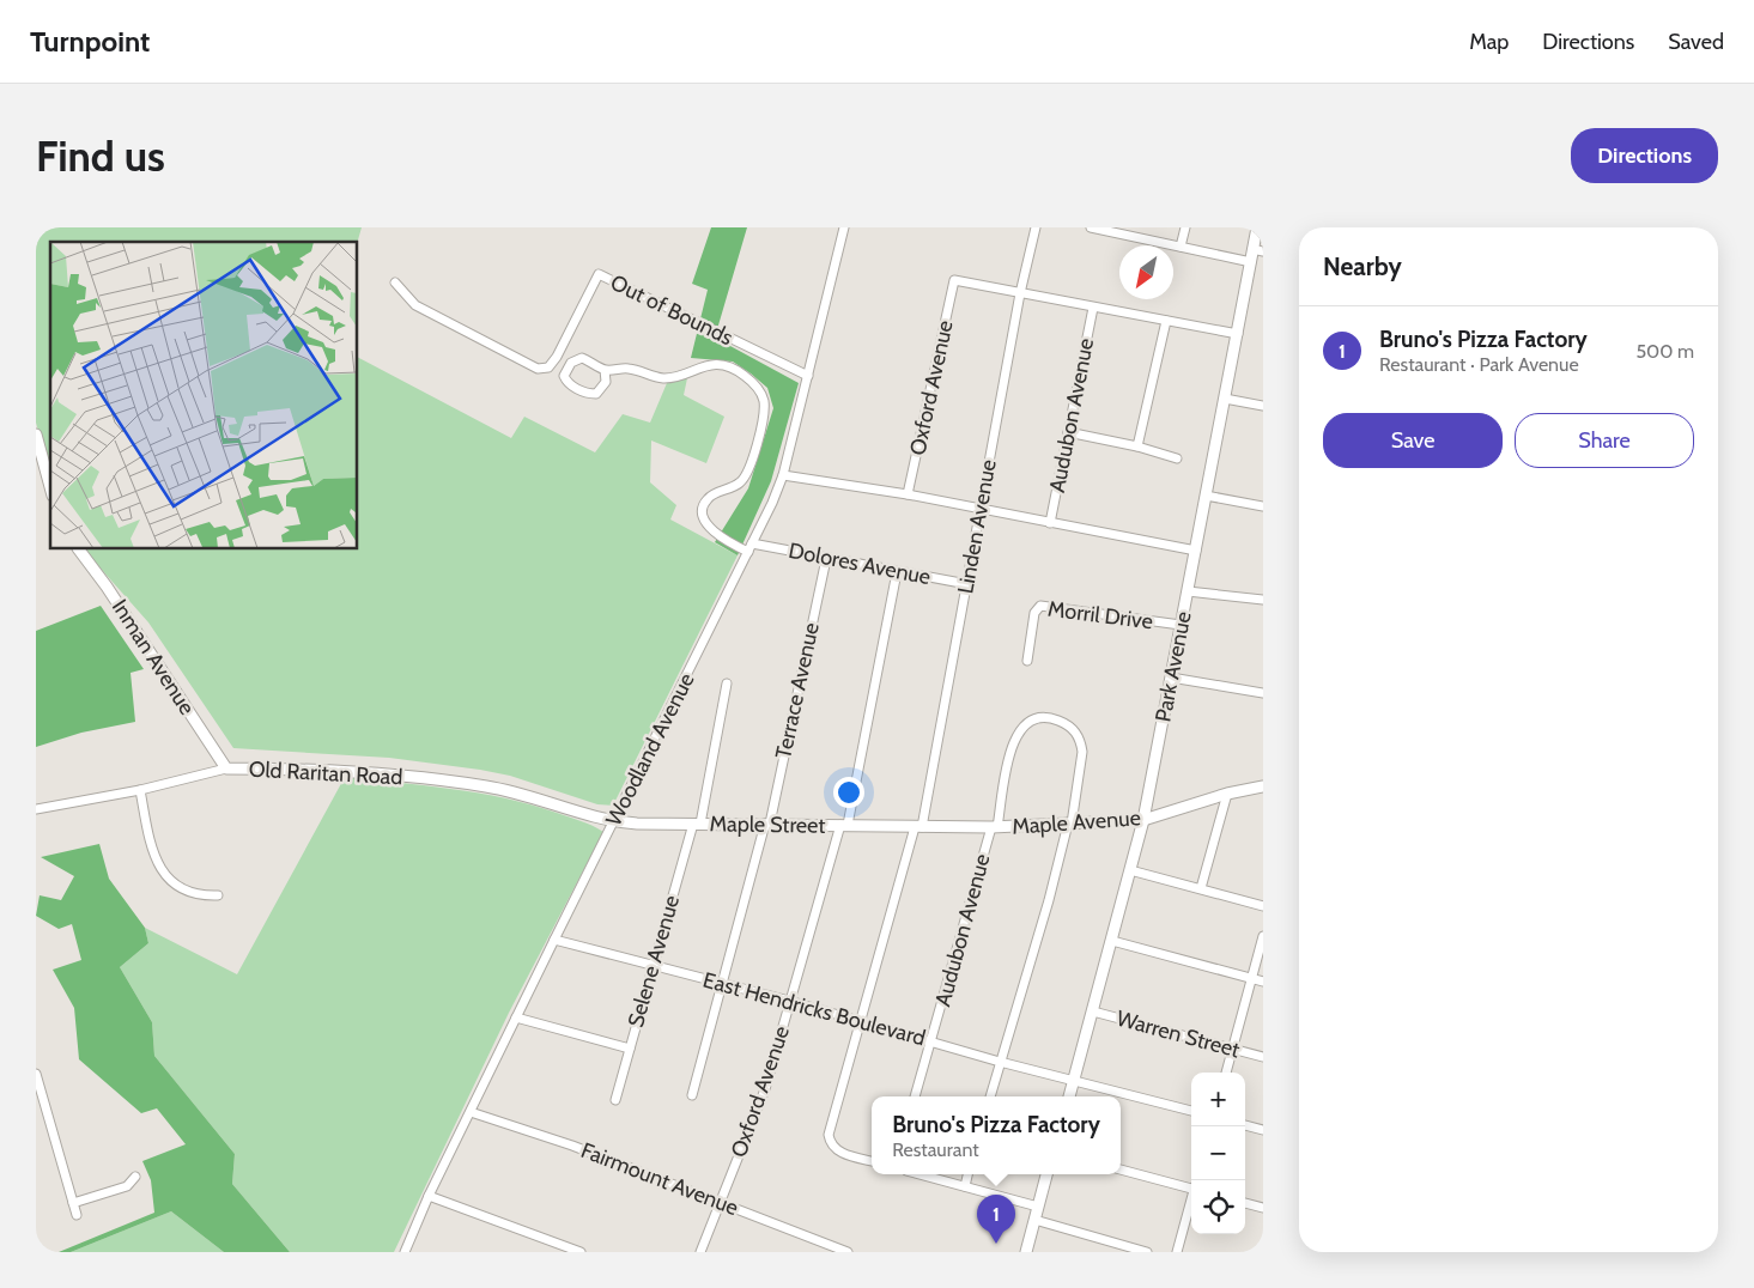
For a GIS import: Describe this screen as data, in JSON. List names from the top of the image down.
{
  "streets": {
    "main road": [
      "Inman Avenue",
      "Park Avenue",
      "Old Raritan Road",
      "Maple Avenue",
      "Maple Street"
    ],
    "street": [
      "Out of Bounds",
      "Oxford Avenue",
      "Audubon Avenue",
      "Linden Avenue",
      "Dolores Avenue",
      "Morril Drive",
      "Terrace Avenue",
      "Woodland Avenue",
      "Selene Avenue",
      "East Hendricks Boulevard",
      "Warren Street",
      "Fairmount Avenue"
    ]
  },
  "crossings": [
    ["Out of Bounds", "Woodland Avenue"],
    ["Oxford Avenue", "Linden Avenue"],
    ["Oxford Avenue", "Dolores Avenue"],
    ["Oxford Avenue", "Maple Street"],
    ["Oxford Avenue", "East Hendricks Boulevard"],
    ["Oxford Avenue", "Fairmount Avenue"],
    ["Audubon Avenue", "Maple Avenue"],
    ["Audubon Avenue", "East Hendricks Boulevard"],
    ["Linden Avenue", "Dolores Avenue"],
    ["Linden Avenue", "Maple Avenue"],
    ["Linden Avenue", "Maple Street"],
    ["Linden Avenue", "East Hendricks Boulevard"],
    ["Dolores Avenue", "Terrace Avenue"],
    ["Dolores Avenue", "Woodland Avenue"],
    ["Morril Drive", "Park Avenue"],
    ["Inman Avenue", "Old Raritan Road"],
    ["Park Avenue", "Maple Avenue"],
    ["Park Avenue", "East Hendricks Boulevard"],
    ["Park Avenue", "Warren Street"],
    ["Terrace Avenue", "Maple Street"],
    ["Terrace Avenue", "East Hendricks Boulevard"],
    ["Woodland Avenue", "Old Raritan Road"],
    ["Woodland Avenue", "Maple Street"],
    ["Woodland Avenue", "East Hendricks Boulevard"],
    ["Woodland Avenue", "Fairmount Avenue"],
    ["Old Raritan Road", "Maple Street"],
    ["Maple Avenue", "Maple Street"],
    ["Maple Street", "Selene Avenue"],
    ["Selene Avenue", "East Hendricks Boulevard"]
  ],
  "north": "bottom left",
  "page": {
    "header": "Turnpoint",
    "nav": ["Map", "Directions", "Saved"],
    "buttons": [
      "Directions",
      ["Save", "Share"]
    ],
    "title": "Find us",
    "heading": "Nearby",
    "list": [
      {
        "mark": "1",
        "name": "Bruno's Pizza Factory",
        "note": "Restaurant · Park Avenue",
        "value": "500 m"
      }
    ],
    "map_buttons": ["+", "−"],
    "popup": ["Bruno's Pizza Factory", "Restaurant"],
    "pins": "1"
  }
}
